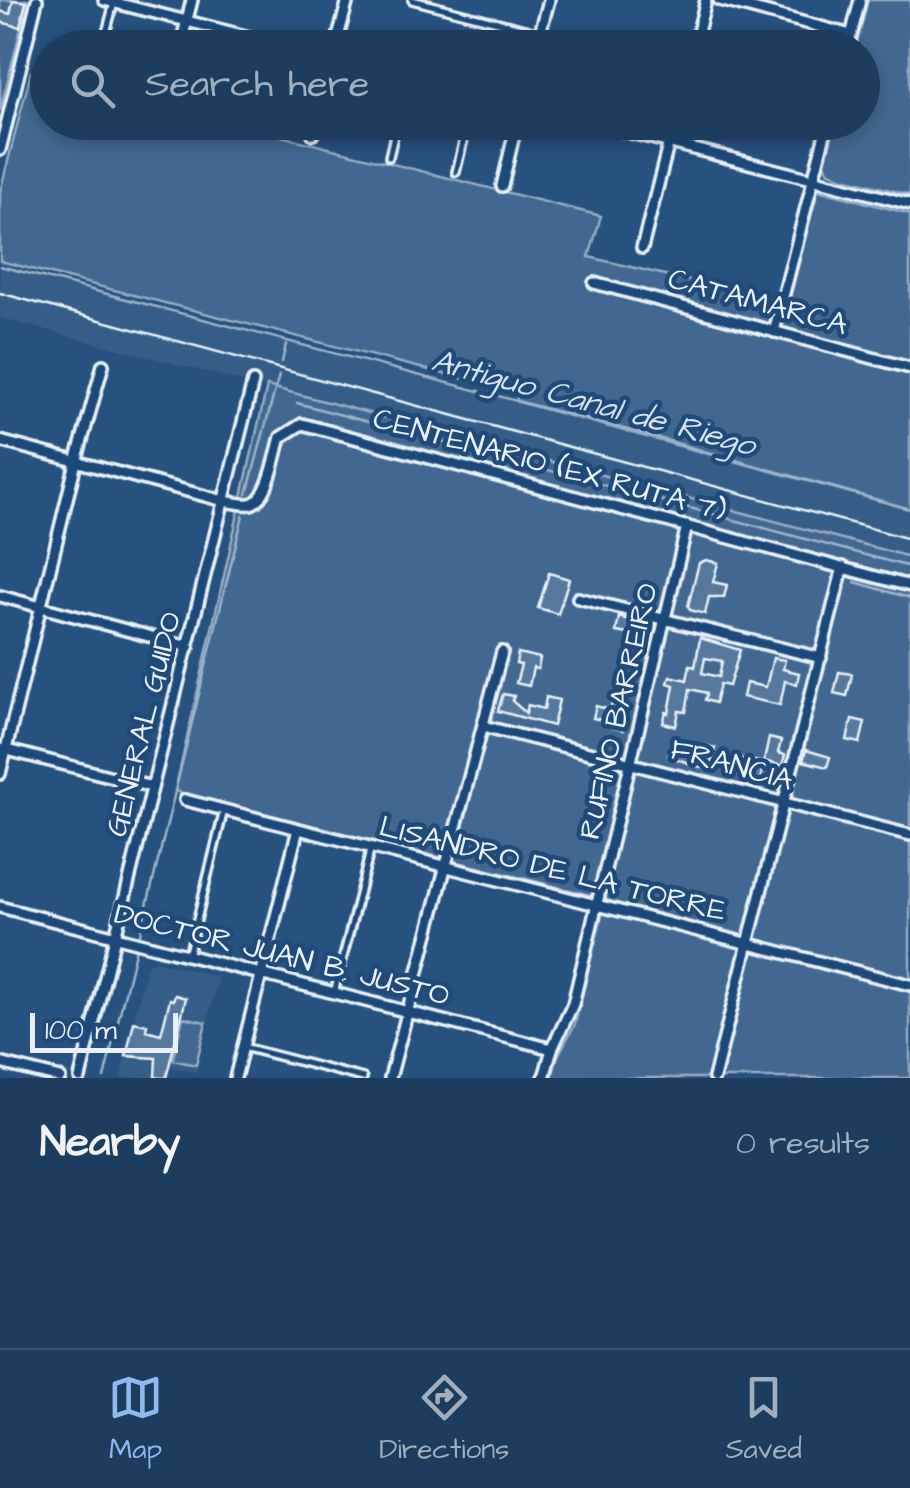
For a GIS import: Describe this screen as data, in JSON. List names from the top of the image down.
{
  "streets": {
    "street": [
      "CATAMARCA",
      "CENTENARIO (EX RUTA 7)",
      "RUFINO BARREIRO",
      "GENERAL GUIDO",
      "FRANCIA",
      "LISANDRO DE LA TORRE",
      "DOCTOR JUAN B. JUSTO"
    ]
  },
  "crossings": [
    ["CENTENARIO (EX RUTA 7)", "RUFINO BARREIRO"],
    ["CENTENARIO (EX RUTA 7)", "GENERAL GUIDO"],
    ["RUFINO BARREIRO", "FRANCIA"],
    ["RUFINO BARREIRO", "LISANDRO DE LA TORRE"],
    ["RUFINO BARREIRO", "DOCTOR JUAN B. JUSTO"],
    ["GENERAL GUIDO", "DOCTOR JUAN B. JUSTO"]
  ],
  "water": ["Antiguo Canal de Riego"],
  "scale_bar": "100 m",
  "page": {
    "search": "Search here",
    "scale": "100 m",
    "heading": ["Nearby", "0 results"],
    "nav": ["Map", "Directions", "Saved"]
  }
}
